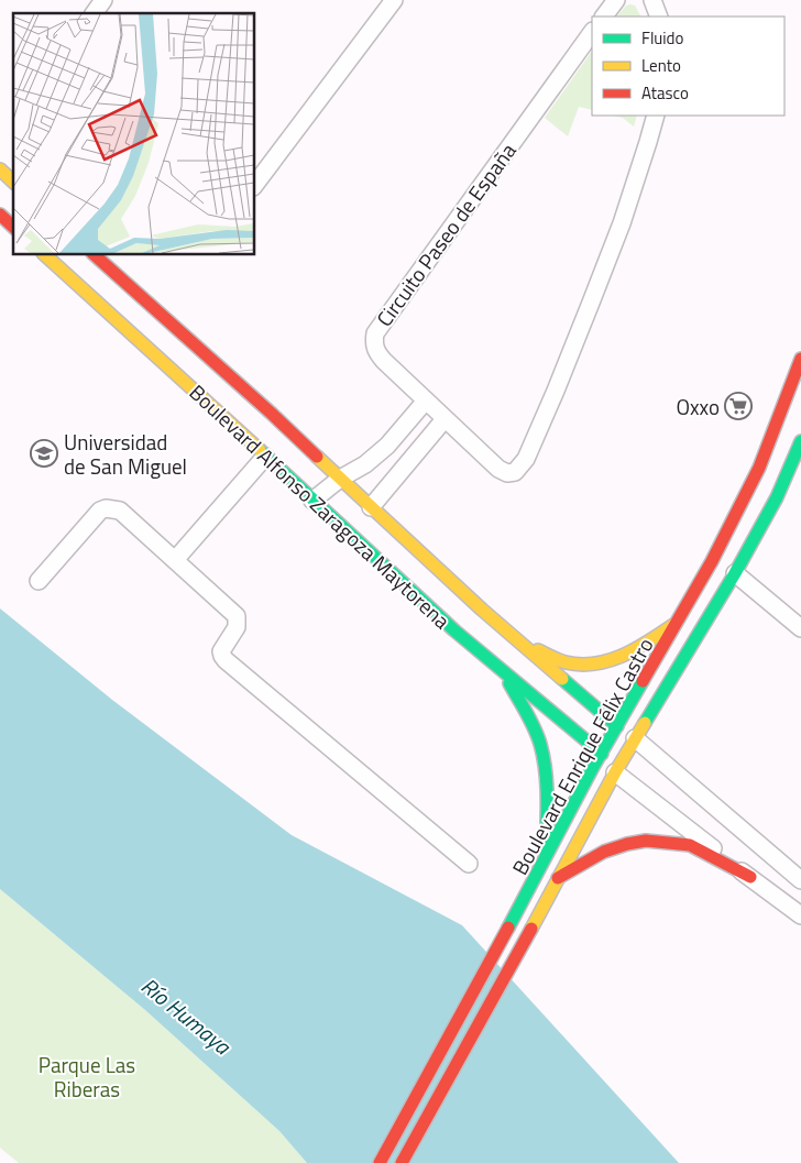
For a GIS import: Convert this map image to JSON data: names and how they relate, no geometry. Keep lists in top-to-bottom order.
{
  "streets": {
    "main road": ["Boulevard Alfonso Zaragoza Maytorena", "Boulevard Enrique Félix Castro"],
    "street": ["Circuito Paseo de España"]
  },
  "crossings": [
    ["Boulevard Alfonso Zaragoza Maytorena", "Boulevard Enrique Félix Castro"]
  ],
  "water": ["Río Humaya"],
  "parks": ["Parque Las Riberas"],
  "places": {
    "supermarket": ["Oxxo"],
    "school or university": ["Universidad de San Miguel"]
  },
  "legend": ["Fluido", "Lento", "Atasco"]
}
